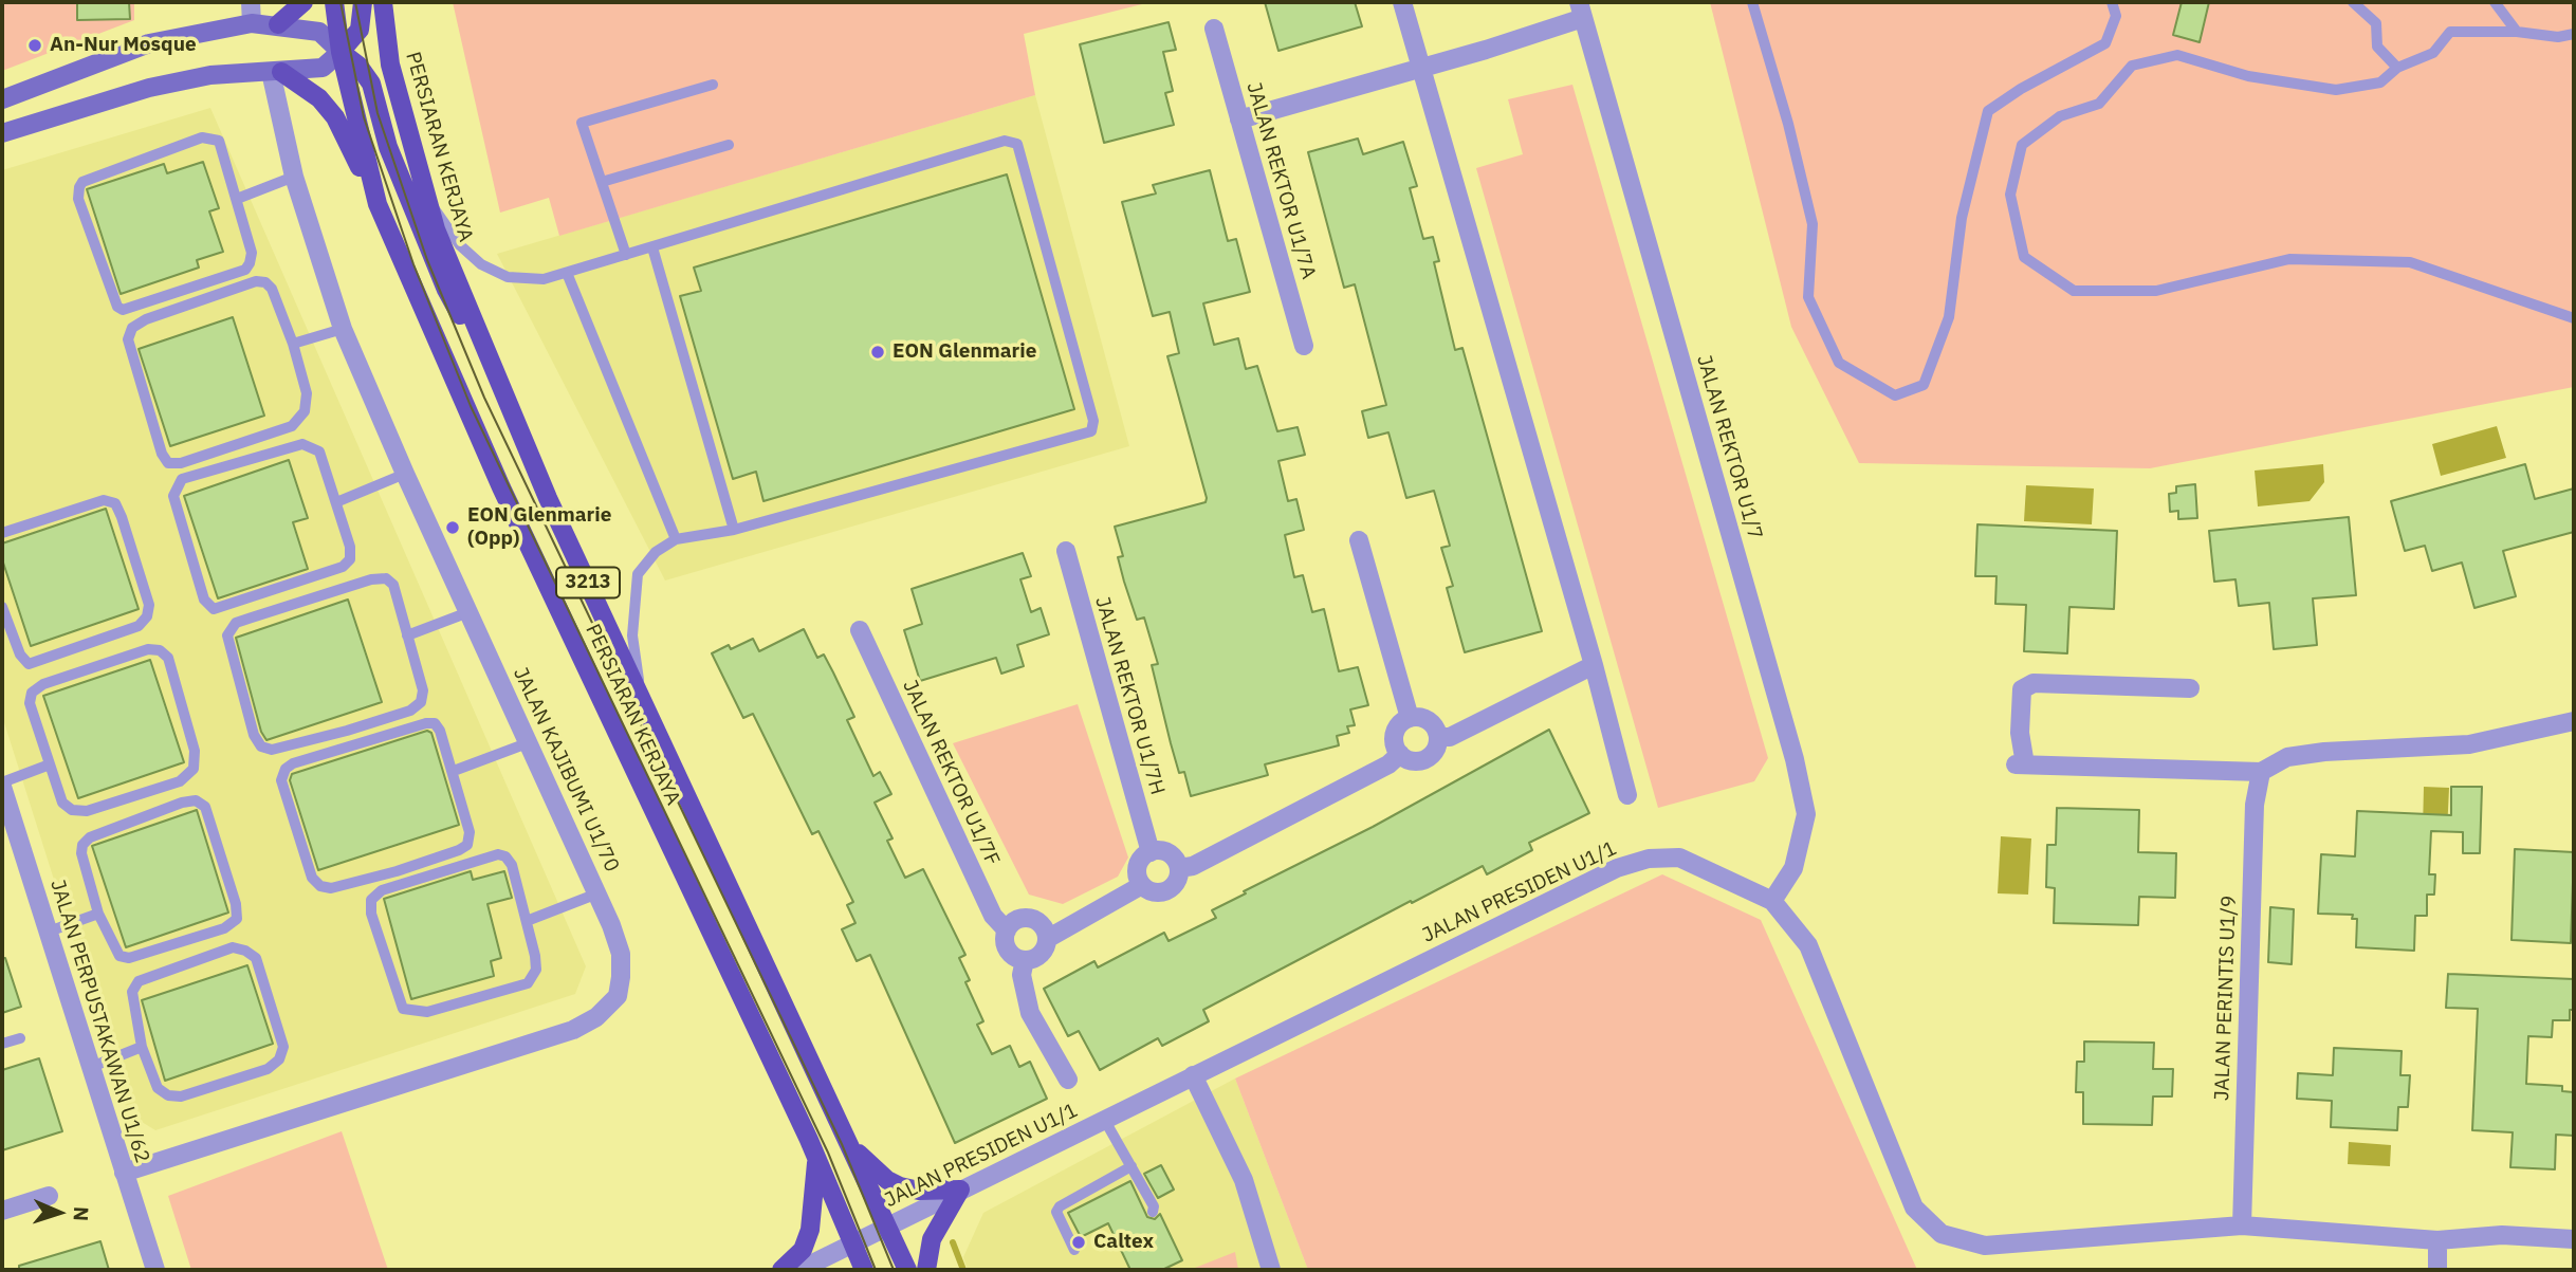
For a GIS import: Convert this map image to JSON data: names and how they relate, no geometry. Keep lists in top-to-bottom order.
{
  "streets": {
    "main road": ["PERSIARAN KERJAYA", "3213"],
    "street": [
      "JALAN REKTOR U1/7A",
      "JALAN REKTOR U1/7",
      "JALAN REKTOR U1/7H",
      "JALAN KAJIBUMI U1/70",
      "JALAN REKTOR U1/7F",
      "JALAN PRESIDEN U1/1",
      "JALAN PERINTIS U1/9",
      "JALAN PERPUSTAKAWAN U1/62"
    ]
  },
  "crossings": [
    ["PERSIARAN KERJAYA", "JALAN PRESIDEN U1/1"],
    ["JALAN REKTOR U1/7", "JALAN PRESIDEN U1/1"],
    ["JALAN KAJIBUMI U1/70", "JALAN PERPUSTAKAWAN U1/62"],
    ["JALAN PRESIDEN U1/1", "JALAN PERINTIS U1/9"]
  ],
  "places": [
    "An-Nur Mosque",
    "EON Glenmarie",
    "EON Glenmarie (Opp)",
    "Caltex"
  ],
  "north": "right"
}
